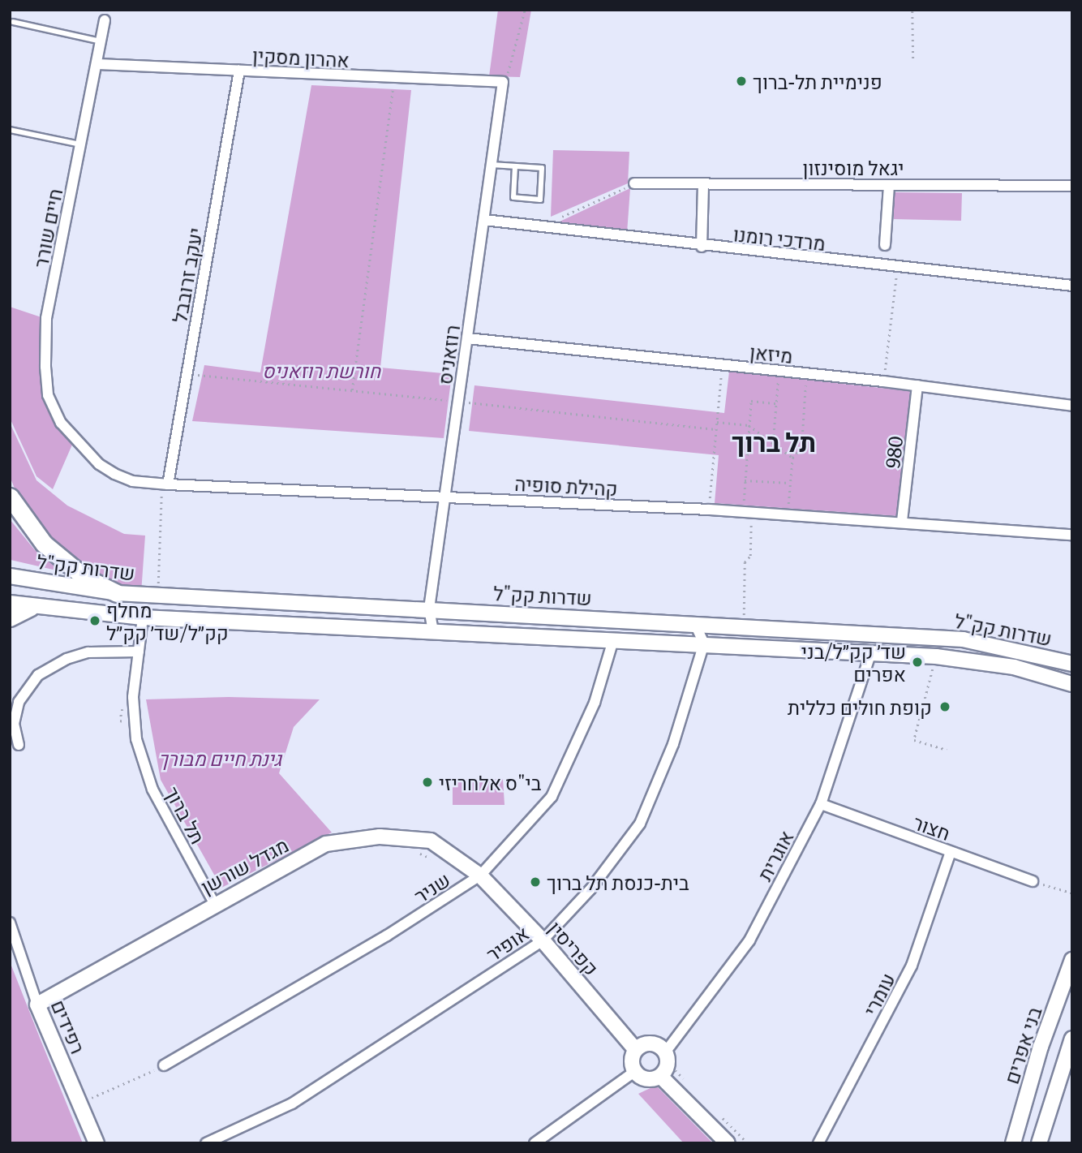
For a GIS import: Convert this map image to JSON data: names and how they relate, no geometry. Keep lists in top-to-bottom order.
{
  "streets": {
    "main road": [
      "שדרות קק\"ל",
      "מגדל שורשן",
      "קפריסין",
      "רפידים",
      "בני אפרים"
    ],
    "street": [
      "אהרון מסקין",
      "יגאל מוסינזון",
      "חיים שורר",
      "מרדכי רומנו",
      "יעקב זרובבל",
      "מיזאן",
      "רוזאניס",
      "980",
      "קהילת סופיה",
      "תל ברוך",
      "חצור",
      "אוגרית",
      "שניר",
      "אופיר",
      "עומרי"
    ]
  },
  "crossings": [
    ["אהרון מסקין", "חיים שורר"],
    ["אהרון מסקין", "יעקב זרובבל"],
    ["אהרון מסקין", "רוזאניס"],
    ["חיים שורר", "קהילת סופיה"],
    ["מרדכי רומנו", "רוזאניס"],
    ["יעקב זרובבל", "קהילת סופיה"],
    ["מיזאן", "רוזאניס"],
    ["מיזאן", "980"],
    ["רוזאניס", "קהילת סופיה"],
    ["רוזאניס", "שדרות קק\"ל"],
    ["980", "קהילת סופיה"],
    ["שדרות קק\"ל", "תל ברוך"],
    ["שדרות קק\"ל", "אוגרית"],
    ["שדרות קק\"ל", "שניר"],
    ["שדרות קק\"ל", "אופיר"],
    ["תל ברוך", "מגדל שורשן"],
    ["חצור", "אוגרית"],
    ["חצור", "עומרי"],
    ["אוגרית", "קפריסין"],
    ["מגדל שורשן", "שניר"],
    ["מגדל שורשן", "קפריסין"],
    ["מגדל שורשן", "רפידים"],
    ["שניר", "קפריסין"],
    ["אופיר", "קפריסין"]
  ],
  "districts": ["תל ברוך"],
  "parks": ["חורשת רוזאניס", "גינת חיים מבורך"],
  "places": [
    "פנימיית תל-ברוך",
    "מחלף קק״ל/שד׳ קק״ל",
    "שד׳ קק״ל/בני אפרים",
    "קופת חולים כללית",
    "בי\"ס אלחריזי",
    "בית-כנסת תל ברוך"
  ]
}
